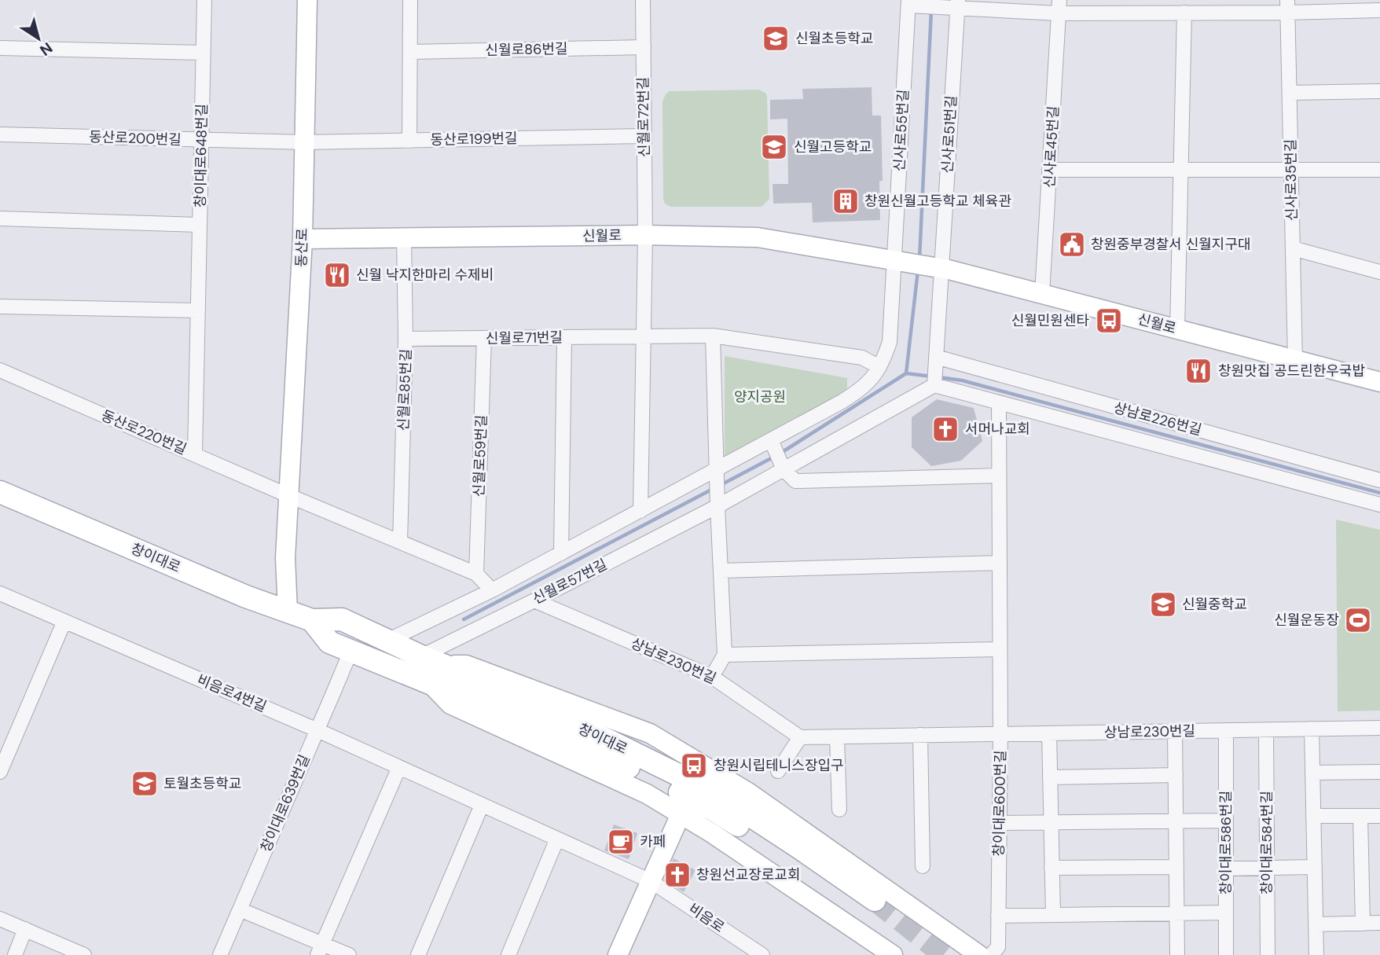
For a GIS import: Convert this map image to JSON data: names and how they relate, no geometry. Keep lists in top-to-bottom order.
{
  "streets": {
    "main road": ["창이대로"],
    "street": [
      "신월로86번길",
      "신월로72번길",
      "신사로55번길",
      "신사로51번길",
      "동산로200번길",
      "동산로199번길",
      "신사로45번길",
      "창이대로648번길",
      "신사로35번길",
      "신월로",
      "동산로",
      "신월로71번길",
      "신월로85번길",
      "상남로226번길",
      "동산로220번길",
      "신월로59번길",
      "신월로57번길",
      "상남로230번길",
      "비음로4번길",
      "창이대로639번길",
      "창이대로600번길",
      "창이대로586번길",
      "창이대로584번길",
      "비음로"
    ]
  },
  "crossings": [
    ["신월로86번길", "신월로72번길"],
    ["신월로72번길", "동산로199번길"],
    ["신월로72번길", "신월로"],
    ["신사로55번길", "신월로"],
    ["신사로51번길", "신월로"],
    ["동산로200번길", "동산로199번길"],
    ["동산로200번길", "창이대로648번길"],
    ["동산로200번길", "동산로"],
    ["동산로199번길", "동산로"],
    ["신사로45번길", "신월로"],
    ["창이대로648번길", "동산로220번길"],
    ["신사로35번길", "신월로"],
    ["신월로", "동산로"],
    ["신월로", "신월로85번길"],
    ["동산로", "동산로220번길"],
    ["동산로", "창이대로"],
    ["신월로71번길", "신월로85번길"],
    ["신월로71번길", "신월로59번길"],
    ["창이대로", "신월로57번길"],
    ["창이대로", "창이대로639번길"],
    ["신월로57번길", "상남로230번길"],
    ["상남로230번길", "창이대로600번길"],
    ["상남로230번길", "창이대로586번길"],
    ["상남로230번길", "창이대로584번길"],
    ["비음로4번길", "창이대로639번길"],
    ["비음로4번길", "비음로"]
  ],
  "parks": ["양지공원"],
  "places": {
    "school or university": [
      "신월초등학교",
      "신월고등학교",
      "신월중학교",
      "토월초등학교"
    ],
    "building": ["창원신월고등학교 체육관"],
    "public building": ["창원중부경찰서 신월지구대"],
    "restaurant": ["신월 낙지한마리 수제비", "창원맛집 공드린한우국밥"],
    "bus stop": ["신월민원센타", "창원시립테니스장입구"],
    "church": ["서머나교회", "창원선교장로교회"],
    "sports": ["신월운동장"],
    "cafe": ["카페"]
  },
  "north": "bottom right"
}
